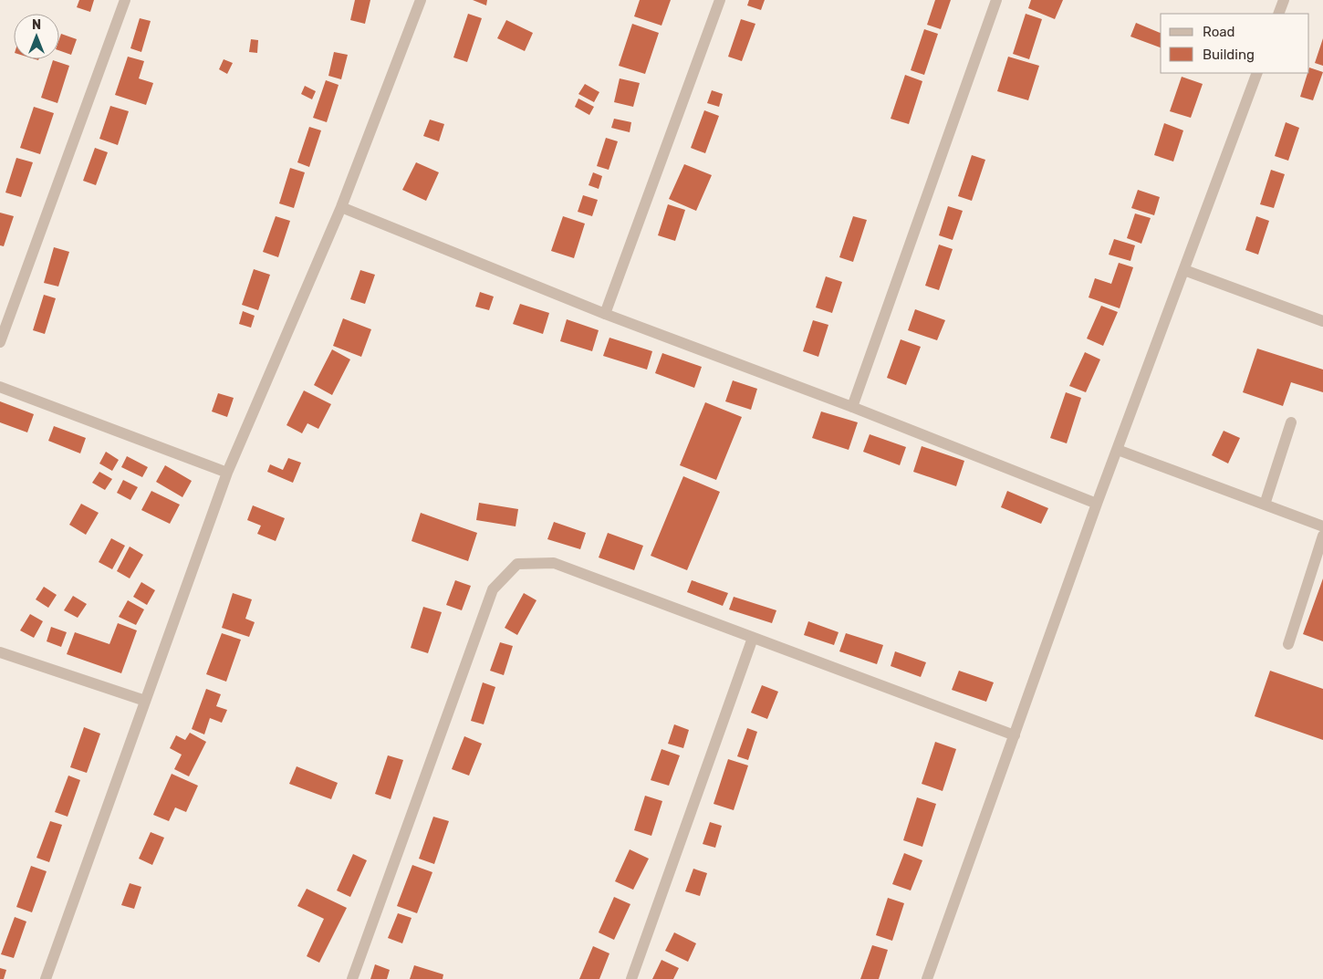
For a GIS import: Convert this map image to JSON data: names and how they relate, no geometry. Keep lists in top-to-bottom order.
{
  "legend": ["Road", "Building"],
  "north": "top"
}
